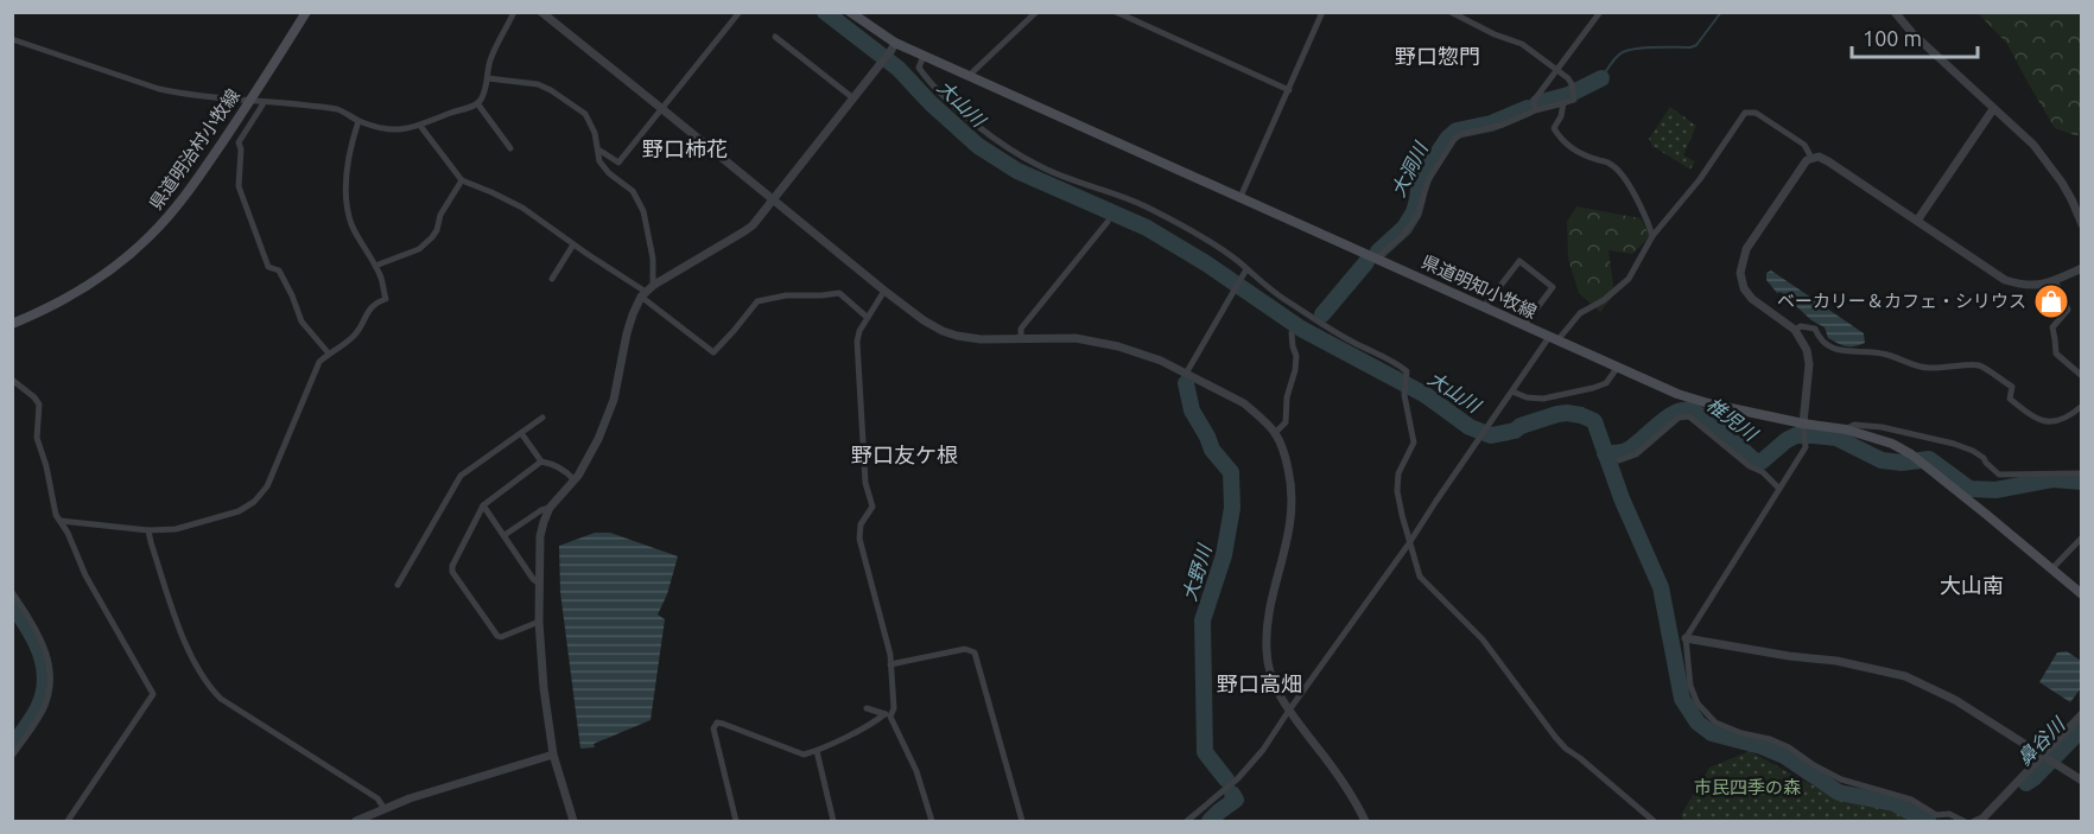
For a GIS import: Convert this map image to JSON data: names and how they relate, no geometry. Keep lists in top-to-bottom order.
{
  "streets": {
    "main road": ["県道明治村小牧線", "県道明知小牧線"]
  },
  "districts": [
    "野口惣門",
    "野口柿花",
    "野口友ケ根",
    "大山南",
    "野口高畑"
  ],
  "water": [
    "大山川",
    "大洞川",
    "椎児川",
    "大野川",
    "鼻谷川"
  ],
  "parks": ["市民四季の森"],
  "places": {
    "shop": ["ベーカリー＆カフェ・シリウス"]
  },
  "scale_bar": "100 m"
}
